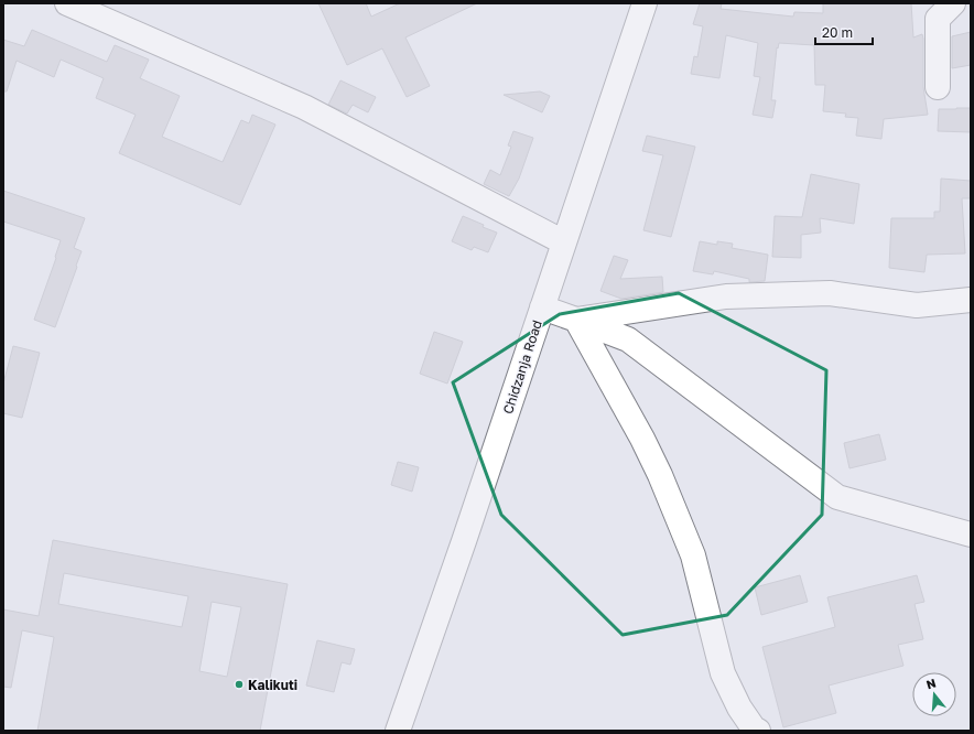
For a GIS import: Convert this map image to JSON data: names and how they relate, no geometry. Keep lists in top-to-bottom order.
{
  "streets": {
    "street": ["Chidzanja Road"]
  },
  "places": ["Kalikuti"],
  "scale_bar": "20 m",
  "north": "top"
}
